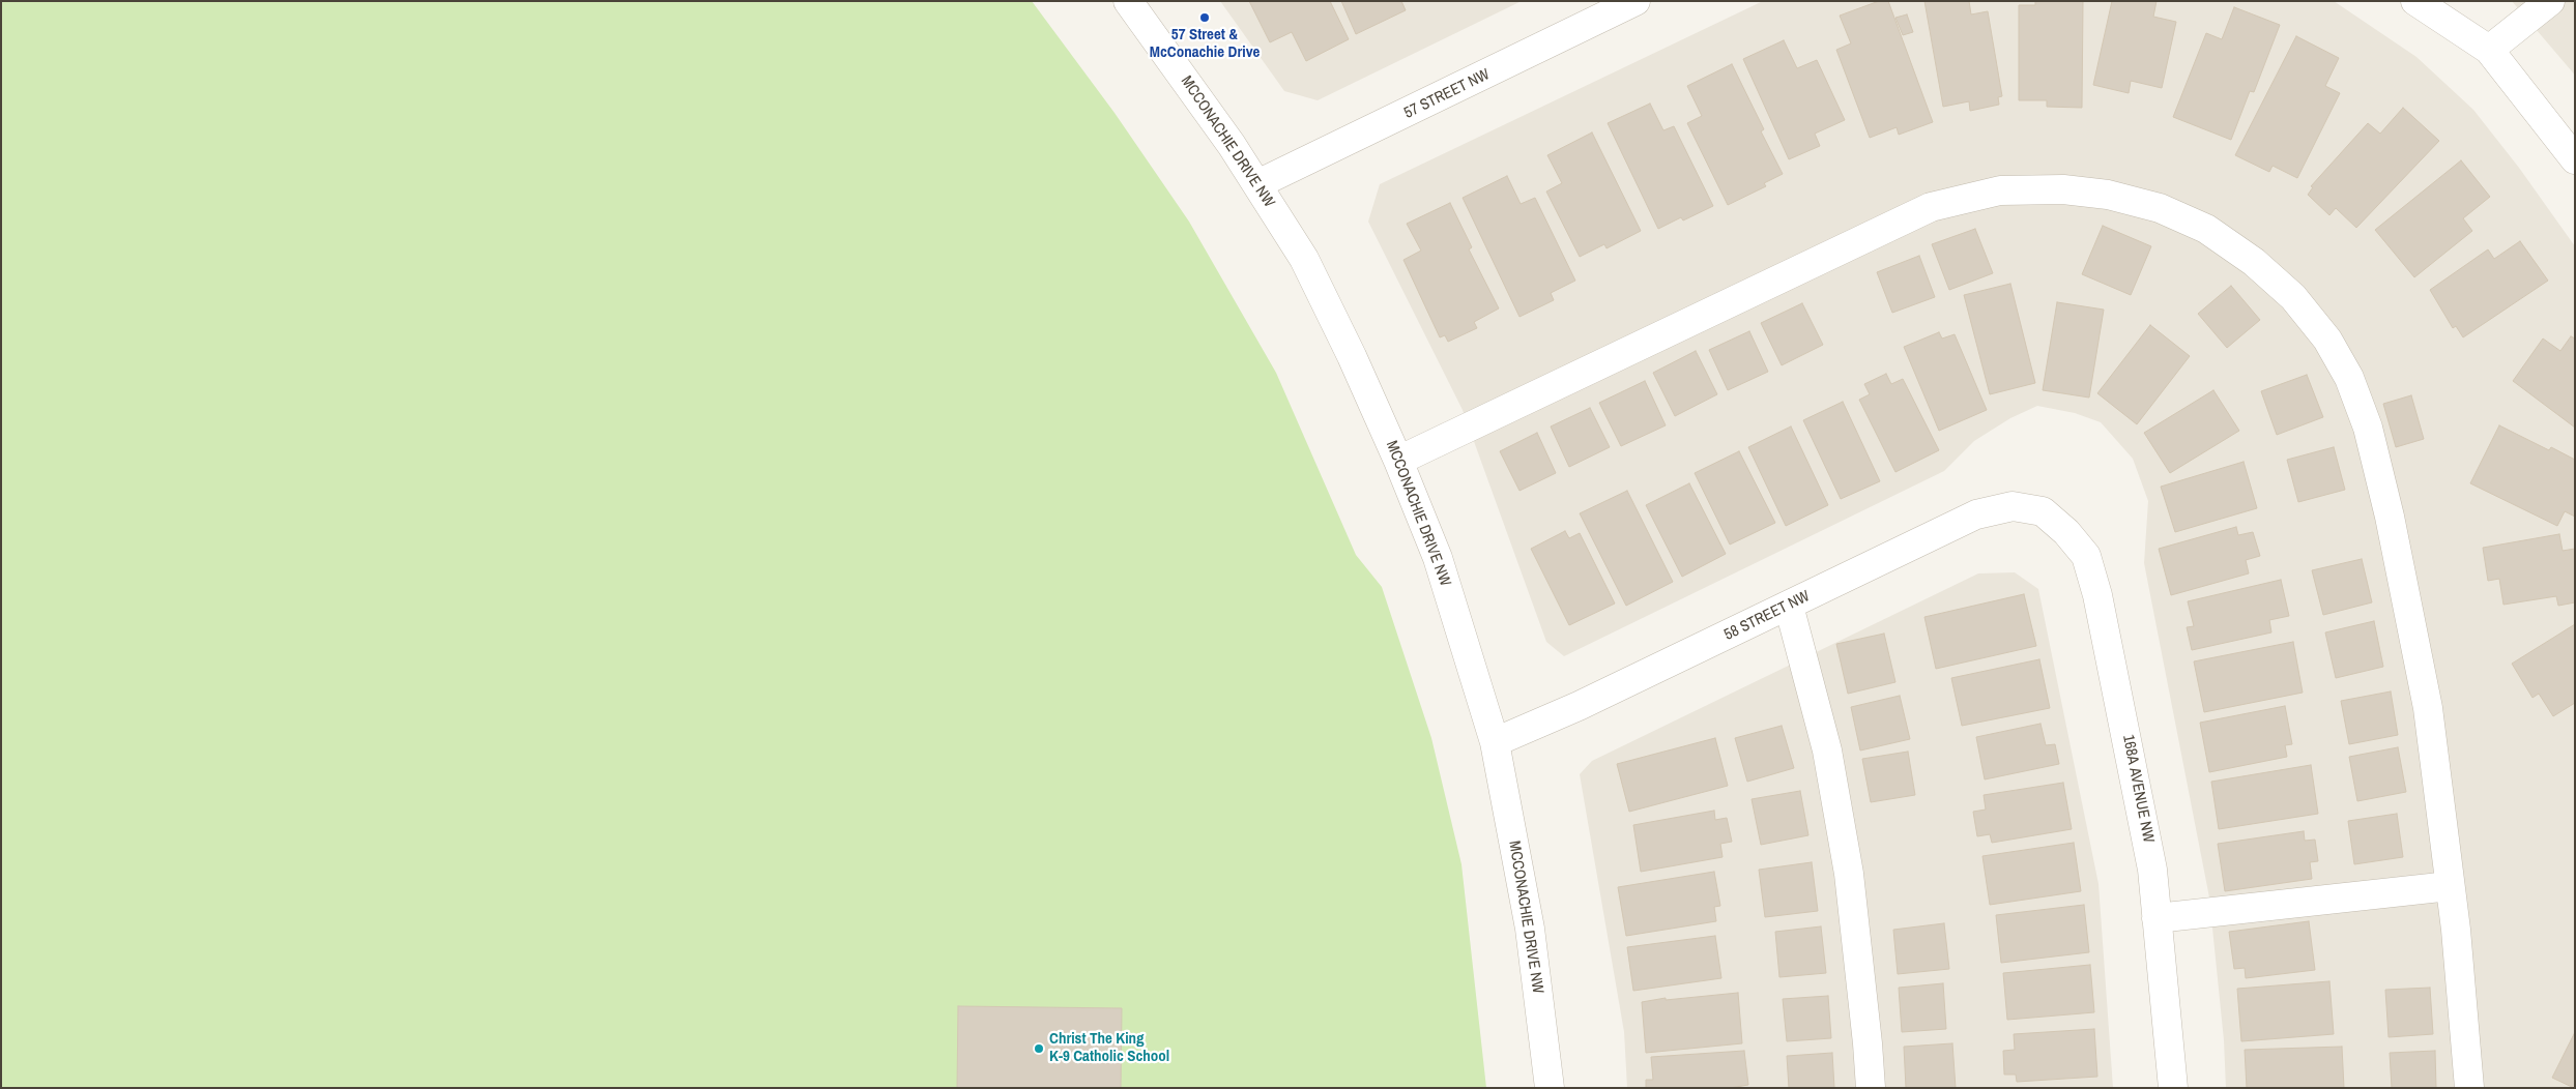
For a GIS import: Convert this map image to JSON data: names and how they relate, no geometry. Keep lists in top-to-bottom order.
{
  "streets": {
    "street": [
      "57 STREET NW",
      "MCCONACHIE DRIVE NW",
      "58 STREET NW",
      "168A AVENUE NW"
    ]
  },
  "crossings": [
    ["57 STREET NW", "MCCONACHIE DRIVE NW"],
    ["MCCONACHIE DRIVE NW", "58 STREET NW"],
    ["58 STREET NW", "168A AVENUE NW"]
  ],
  "places": ["57 Street & McConachie Drive", "Christ The King K-9 Catholic School"]
}
